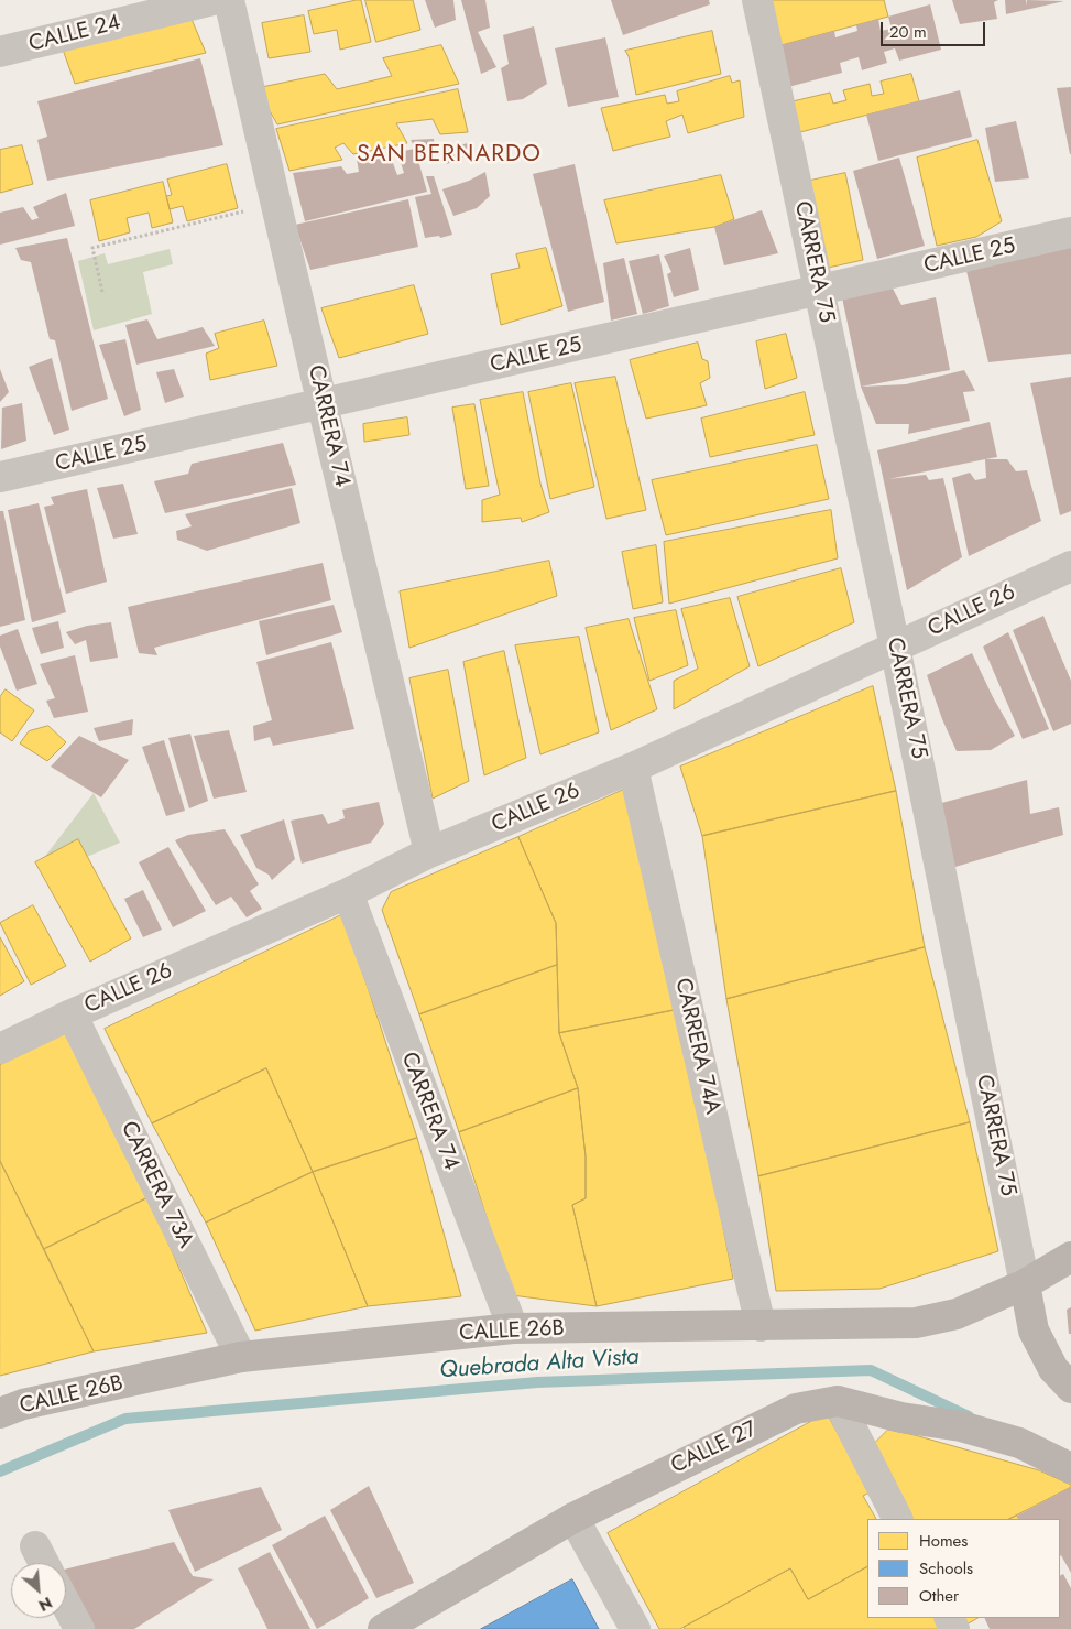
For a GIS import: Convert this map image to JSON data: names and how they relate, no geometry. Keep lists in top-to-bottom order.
{
  "streets": {
    "street": [
      "CALLE 24",
      "CALLE 25",
      "CARRERA 75",
      "CARRERA 74",
      "CALLE 26",
      "CARRERA 74A",
      "CARRERA 73A",
      "CALLE 26B",
      "CALLE 27"
    ]
  },
  "crossings": [
    ["CALLE 25", "CARRERA 75"],
    ["CALLE 25", "CARRERA 74"],
    ["CARRERA 75", "CALLE 26"],
    ["CARRERA 75", "CALLE 26B"],
    ["CARRERA 74", "CALLE 26"],
    ["CARRERA 74", "CALLE 26B"],
    ["CALLE 26", "CARRERA 74A"],
    ["CALLE 26", "CARRERA 73A"],
    ["CARRERA 74A", "CALLE 26B"],
    ["CARRERA 73A", "CALLE 26B"]
  ],
  "districts": ["SAN BERNARDO"],
  "water": ["Quebrada Alta Vista"],
  "legend": ["Homes", "Schools", "Other"],
  "scale_bar": "20 m",
  "north": "bottom right"
}
